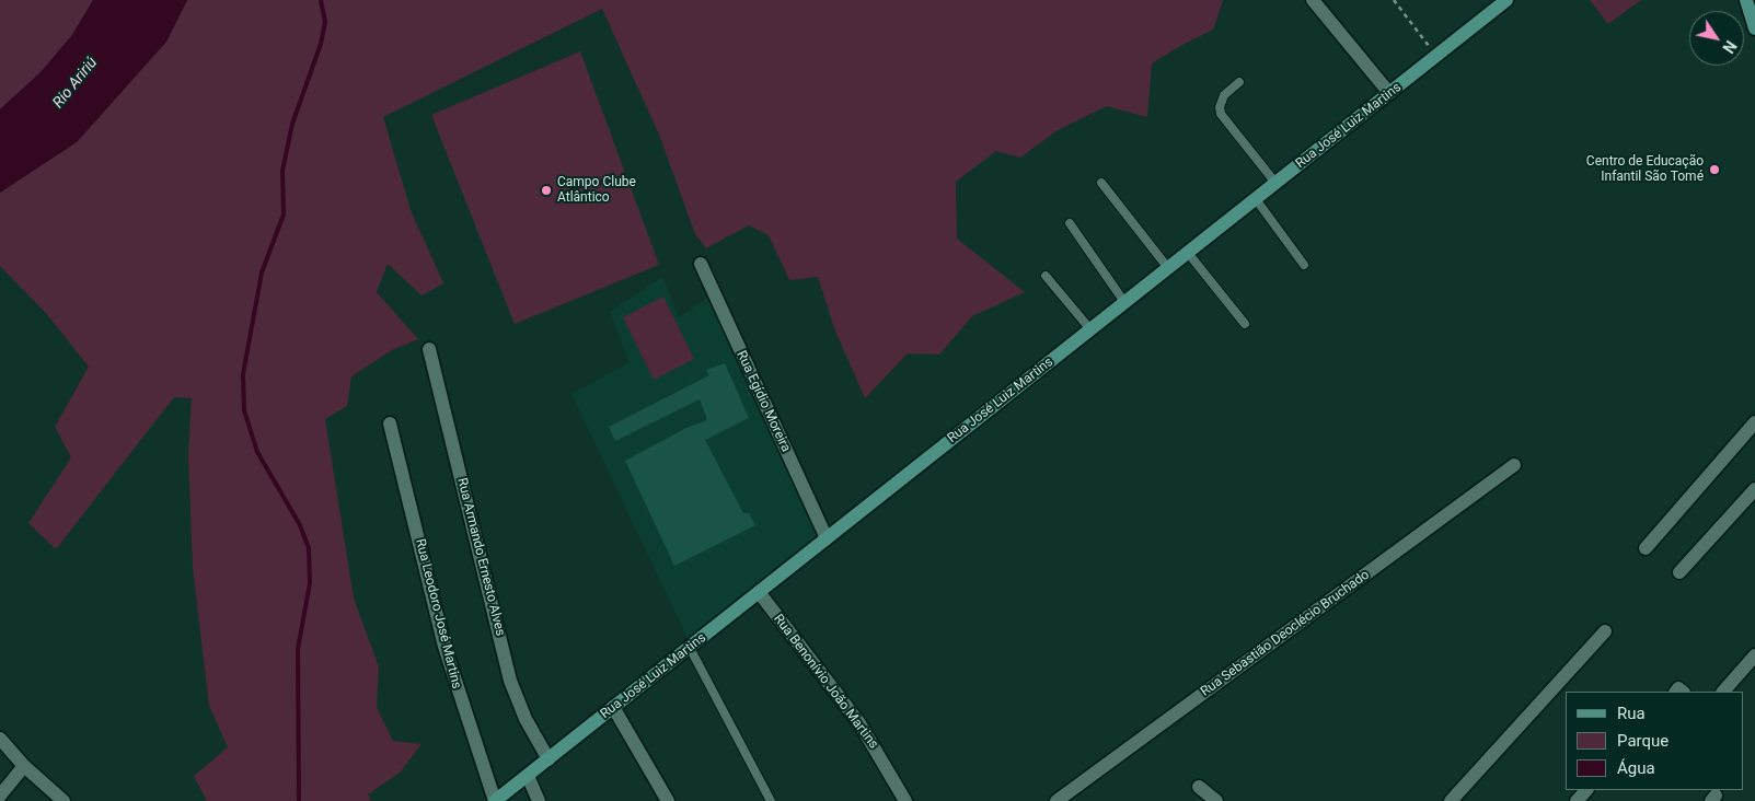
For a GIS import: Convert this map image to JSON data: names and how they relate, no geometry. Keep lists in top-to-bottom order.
{
  "streets": {
    "main road": ["Rua José Luiz Martins"],
    "street": [
      "Rua Egídio Moreira",
      "Rua Armando Ernesto Alves",
      "Rua Leodoro José Martins",
      "Rua Sebastião Deoclécio Bruchado",
      "Rua Benonívio João Martins"
    ]
  },
  "crossings": [
    ["Rua José Luiz Martins", "Rua Egídio Moreira"],
    ["Rua José Luiz Martins", "Rua Armando Ernesto Alves"],
    ["Rua José Luiz Martins", "Rua Leodoro José Martins"],
    ["Rua José Luiz Martins", "Rua Benonívio João Martins"]
  ],
  "water": ["Rio Aririú"],
  "places": ["Centro de Educação Infantil São Tomé", "Campo Clube Atlântico"],
  "legend": ["Rua", "Parque", "Água"],
  "north": "bottom right"
}
